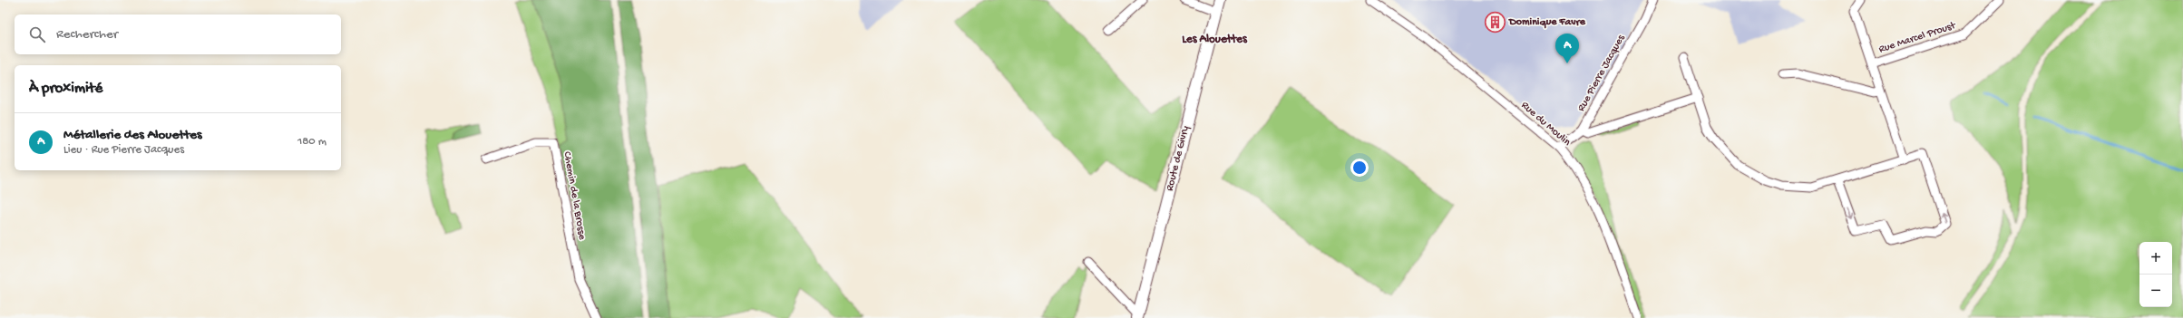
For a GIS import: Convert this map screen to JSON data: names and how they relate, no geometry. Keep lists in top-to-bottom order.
{
  "streets": {
    "main road": ["Route de Givry"],
    "street": [
      "Rue Marcel Proust",
      "Rue Pierre Jacques",
      "Rue du Moulin",
      "Chemin de la Brosse"
    ]
  },
  "crossings": [
    ["Rue Pierre Jacques", "Rue du Moulin"]
  ],
  "districts": ["Les Alouettes"],
  "places": {
    "building": ["Dominique Favre"]
  },
  "page": {
    "search": "Rechercher",
    "pins": "A",
    "heading": "À proximité",
    "list": [
      {
        "mark": "A",
        "name": "Métallerie des Alouettes",
        "note": "Lieu · Rue Pierre Jacques",
        "value": "180 m"
      }
    ],
    "map_buttons": ["+", "−"]
  }
}
